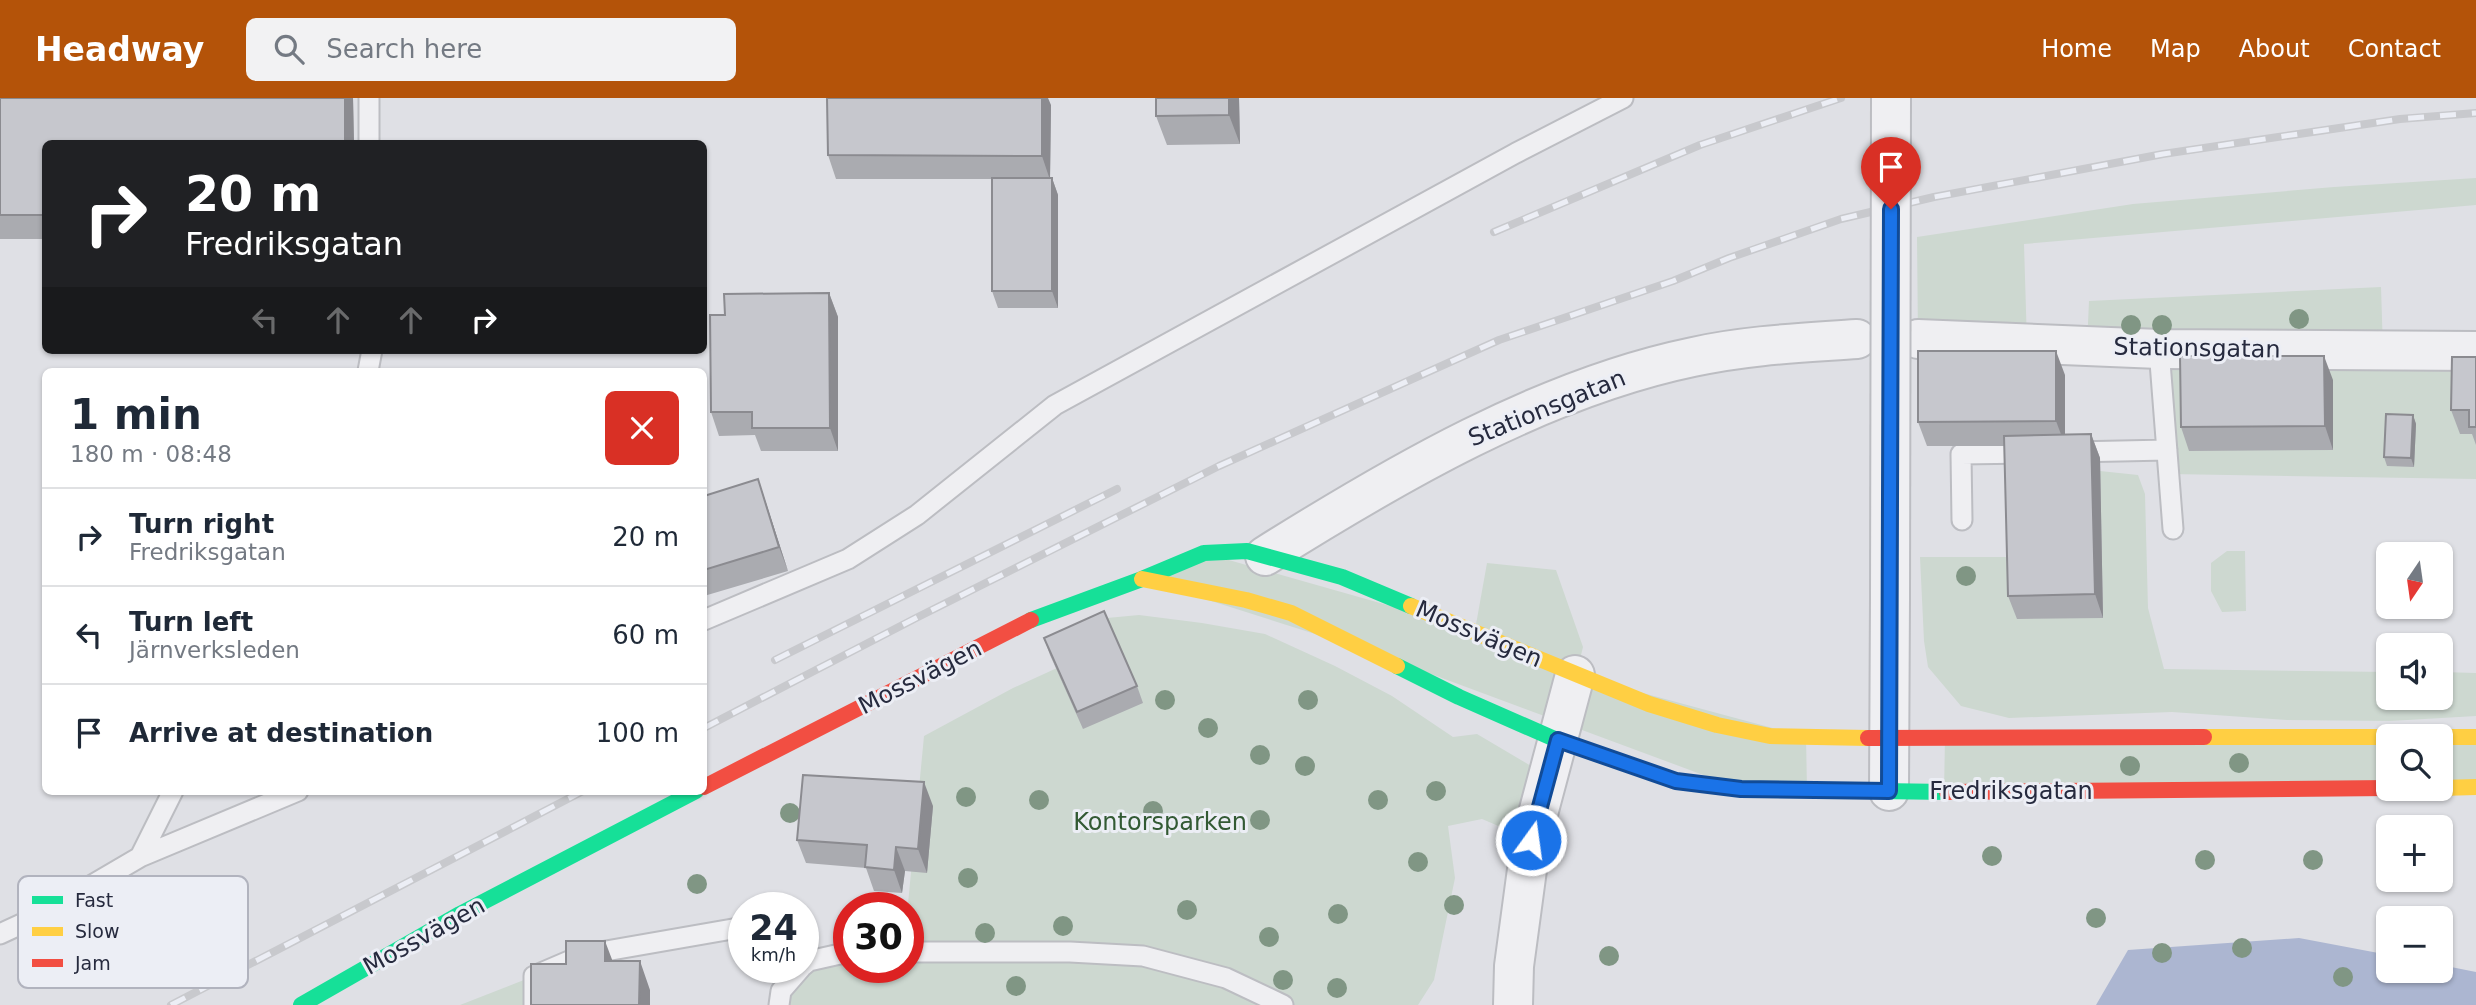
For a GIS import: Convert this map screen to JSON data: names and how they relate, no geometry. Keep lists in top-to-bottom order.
{
  "streets": {
    "street": ["Stationsgatan", "Mossvägen", "Fredriksgatan"]
  },
  "crossings": [
    ["Stationsgatan", "Mossvägen"]
  ],
  "parks": ["Kontorsparken"],
  "legend": ["Fast", "Slow", "Jam"],
  "north": "bottom",
  "page": {
    "header": "Headway",
    "search": "Search here",
    "nav": [
      "Home",
      "Map",
      "About",
      "Contact"
    ],
    "turn": ["20 m", "Fredriksgatan"],
    "heading": ["1 min", "180 m · 08:48"],
    "list": [
      {
        "name": "Turn right",
        "note": "Fredriksgatan",
        "value": "20 m"
      },
      {
        "name": "Turn left",
        "note": "Järnverksleden",
        "value": "60 m"
      },
      {
        "name": "Arrive at destination",
        "value": "100 m"
      }
    ],
    "map_buttons": ["+", "−"],
    "speed": "24 km/h",
    "limit": "30"
  }
}
